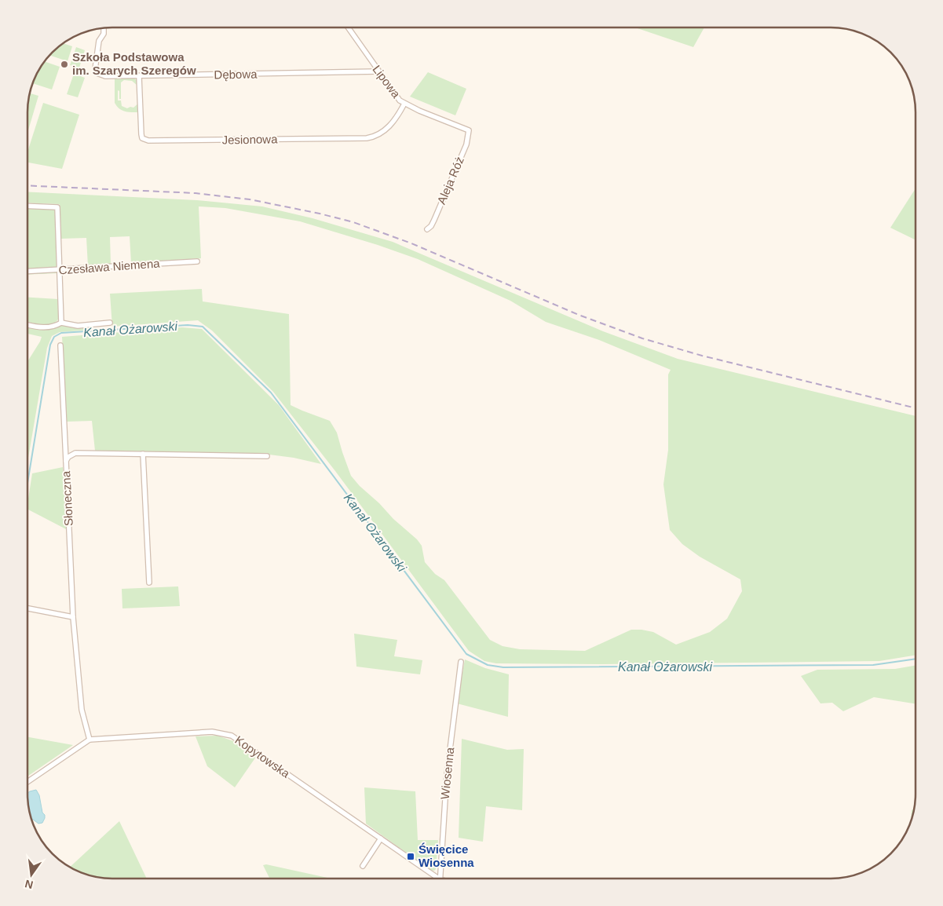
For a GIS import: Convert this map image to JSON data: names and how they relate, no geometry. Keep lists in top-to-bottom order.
{
  "streets": {
    "street": [
      "Dębowa",
      "Lipowa",
      "Jesionowa",
      "Aleja Róż",
      "Czesława Niemena",
      "Słoneczna",
      "Kopytowska",
      "Wiosenna"
    ]
  },
  "crossings": [
    ["Dębowa", "Lipowa"],
    ["Dębowa", "Jesionowa"],
    ["Lipowa", "Jesionowa"],
    ["Lipowa", "Aleja Róż"],
    ["Słoneczna", "Kopytowska"]
  ],
  "water": ["Kanał Ożarowski"],
  "places": {
    "other": ["Szkoła Podstawowa im. Szarych Szeregów"],
    "transit": ["Święcice Wiosenna"]
  },
  "north": "bottom"
}
